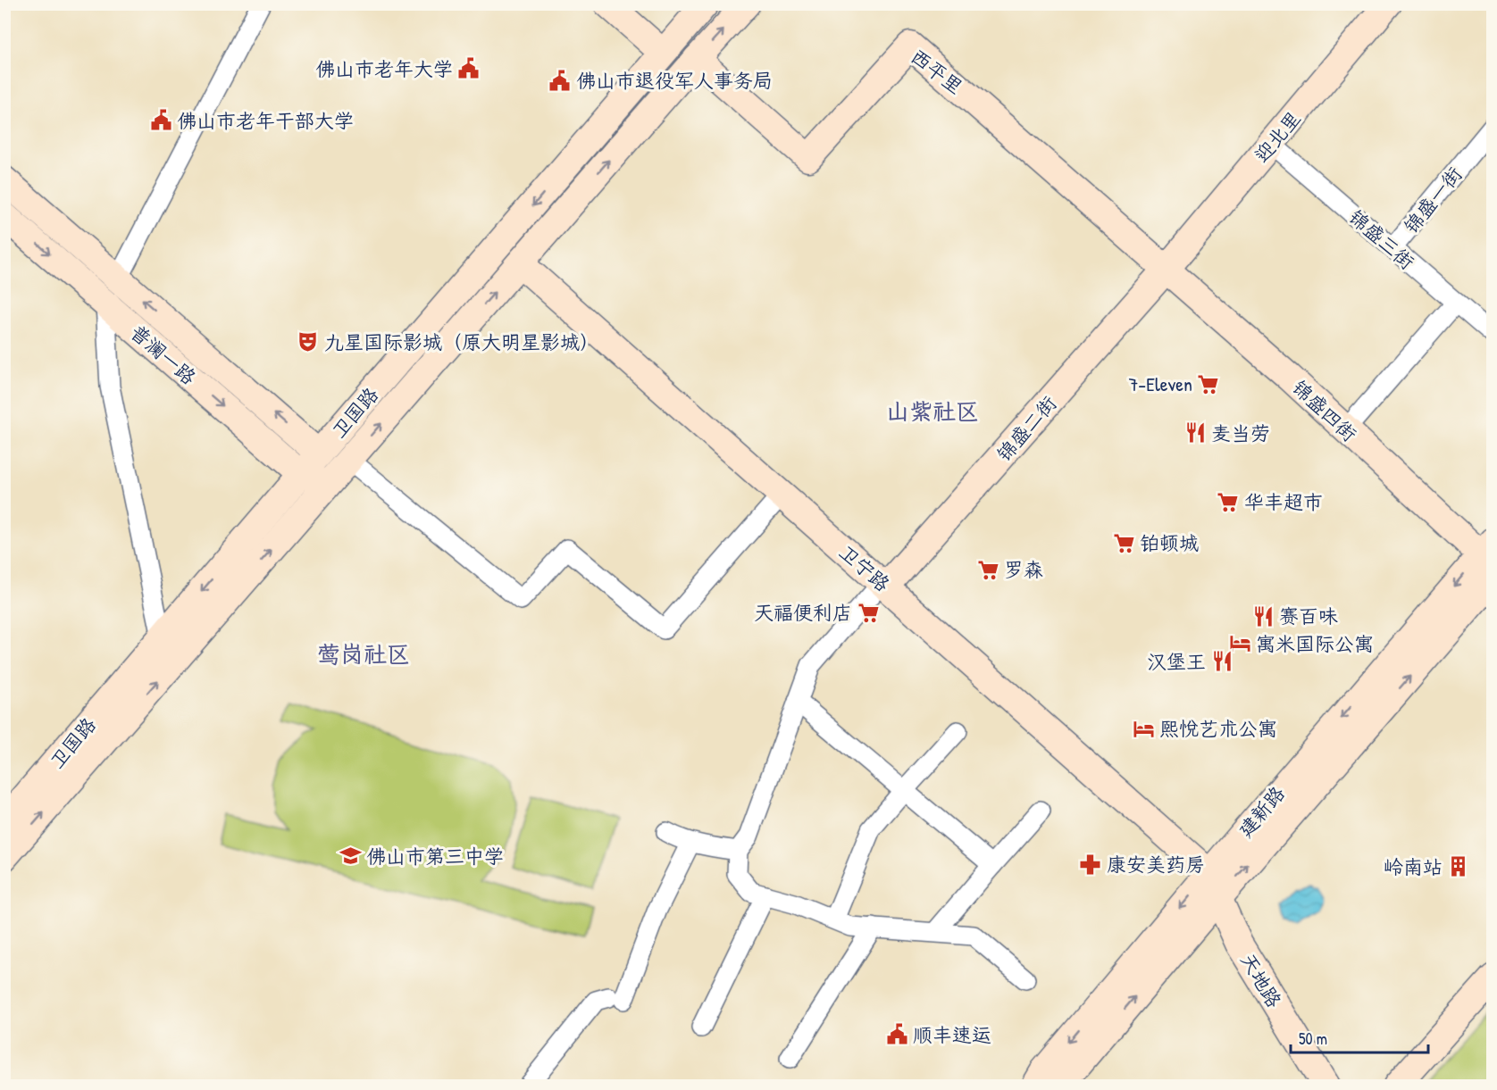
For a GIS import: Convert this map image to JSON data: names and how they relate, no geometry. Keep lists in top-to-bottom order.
{
  "streets": {
    "main road": [
      "西平里",
      "迎北里",
      "普澜一路",
      "锦盛四街",
      "卫国路",
      "锦盛二街",
      "卫宁路",
      "建新路",
      "天地路"
    ],
    "street": ["锦盛一街", "锦盛三街"]
  },
  "crossings": [
    ["西平里", "迎北里"],
    ["西平里", "锦盛四街"],
    ["西平里", "卫国路"],
    ["西平里", "锦盛二街"],
    ["迎北里", "锦盛三街"],
    ["迎北里", "锦盛四街"],
    ["迎北里", "锦盛二街"],
    ["锦盛一街", "锦盛三街"],
    ["普澜一路", "卫国路"],
    ["锦盛四街", "锦盛二街"],
    ["锦盛四街", "建新路"],
    ["卫国路", "卫宁路"],
    ["锦盛二街", "卫宁路"],
    ["卫宁路", "建新路"],
    ["建新路", "天地路"]
  ],
  "districts": ["山紫社区", "莺岗社区"],
  "places": {
    "public building": [
      "佛山市老年大学",
      "佛山市退役军人事务局",
      "佛山市老年干部大学",
      "顺丰速运"
    ],
    "theatre": ["九星国际影城（原大明星影城）"],
    "supermarket": [
      "7-Eleven",
      "华丰超市",
      "铂顿城",
      "罗森",
      "天福便利店"
    ],
    "restaurant": ["麦当劳", "赛百味", "汉堡王"],
    "hotel": ["寓米国际公寓", "熙悦艺术公寓"],
    "school or university": ["佛山市第三中学"],
    "pharmacy": ["康安美药房"],
    "building": ["岭南站"]
  },
  "scale_bar": "50 m"
}
